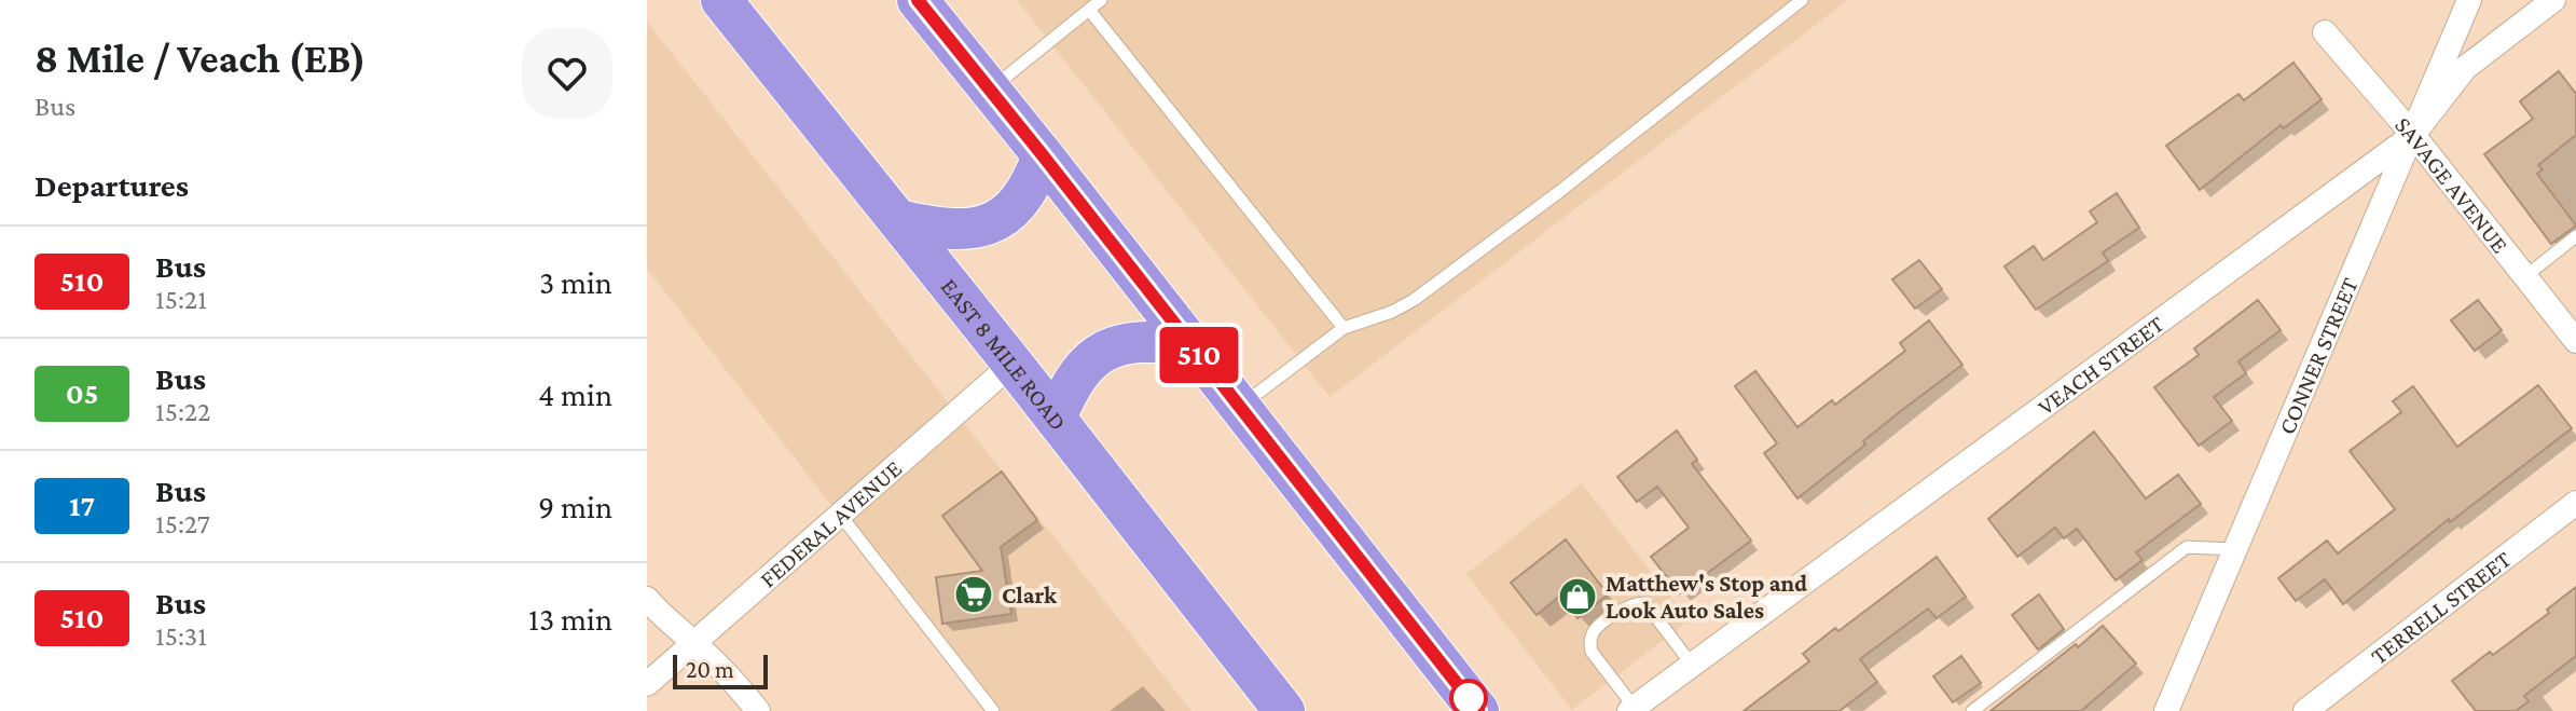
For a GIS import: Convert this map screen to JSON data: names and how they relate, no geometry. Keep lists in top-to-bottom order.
{
  "streets": {
    "highway": ["EAST 8 MILE ROAD"],
    "street": [
      "SAVAGE AVENUE",
      "CONNER STREET",
      "VEACH STREET",
      "FEDERAL AVENUE",
      "TERRELL STREET"
    ]
  },
  "crossings": [
    ["SAVAGE AVENUE", "CONNER STREET"],
    ["SAVAGE AVENUE", "VEACH STREET"],
    ["EAST 8 MILE ROAD", "FEDERAL AVENUE"],
    ["CONNER STREET", "VEACH STREET"]
  ],
  "places": {
    "supermarket": ["Clark"],
    "shop": ["Matthew's Stop and Look Auto Sales"]
  },
  "lines": ["bus line 510"],
  "scale_bar": "20 m",
  "page": {
    "heading": [
      ["8 Mile / Veach (EB)", "Bus"],
      "Departures"
    ],
    "on_map": "510",
    "list": [
      {
        "mark": "510",
        "name": "Bus",
        "note": "15:21",
        "value": "3 min"
      },
      {
        "mark": "05",
        "name": "Bus",
        "note": "15:22",
        "value": "4 min"
      },
      {
        "mark": "17",
        "name": "Bus",
        "note": "15:27",
        "value": "9 min"
      },
      {
        "mark": "510",
        "name": "Bus",
        "note": "15:31",
        "value": "13 min"
      }
    ],
    "scale": "20 m"
  }
}
